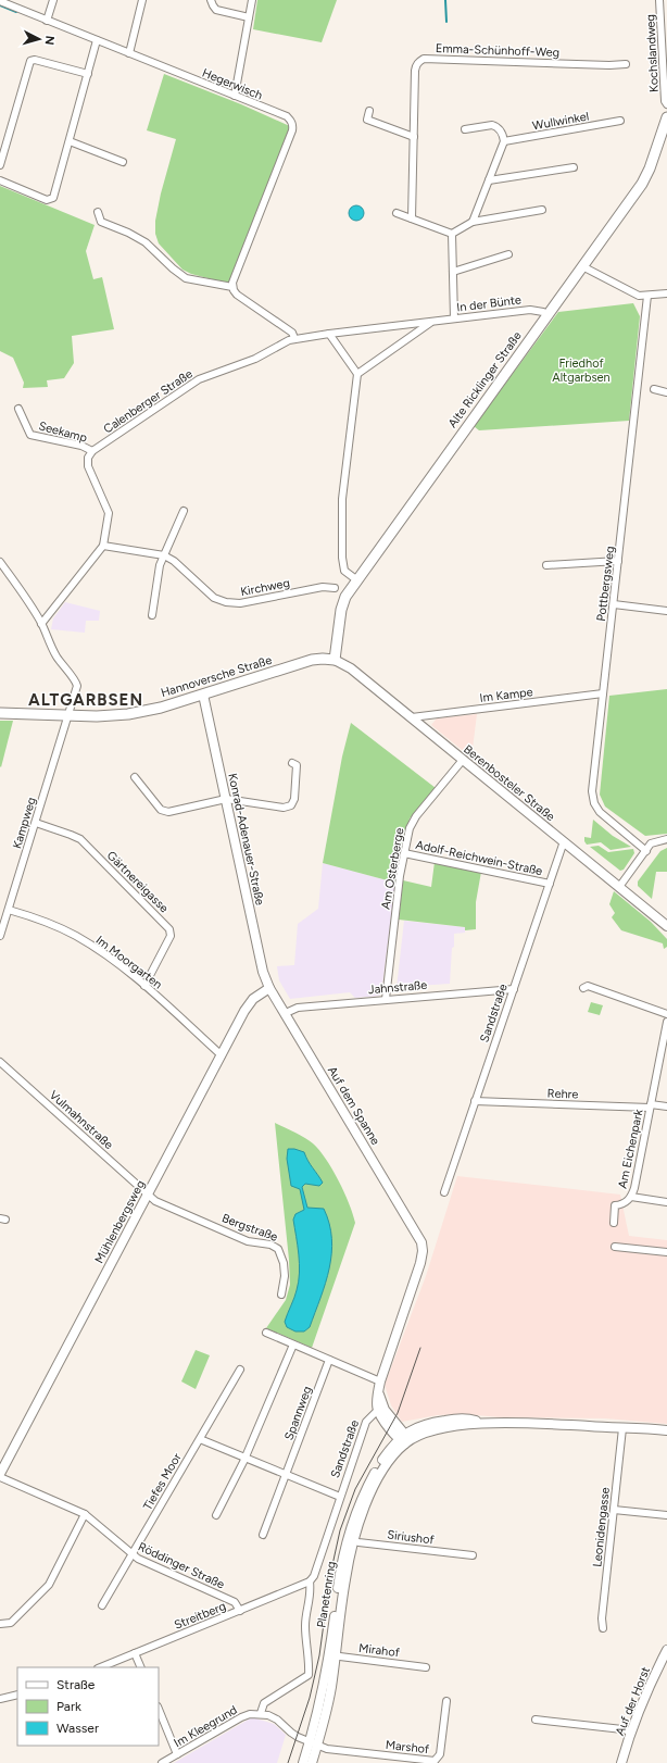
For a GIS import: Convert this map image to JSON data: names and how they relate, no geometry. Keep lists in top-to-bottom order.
{
  "streets": {
    "main road": ["Alte Ricklinger Straße", "Hannoversche Straße"],
    "street": [
      "Emma-Schünhoff-Weg",
      "Kochslandweg",
      "Hegerwisch",
      "Wullwinkel",
      "In der Bünte",
      "Calenberger Straße",
      "Seekamp",
      "Pottbergsweg",
      "Kirchweg",
      "Im Kampe",
      "Berenbosteler Straße",
      "Kampweg",
      "Konrad-Adenauer-Straße",
      "Adolf-Reichwein-Straße",
      "Am Osterberge",
      "Gärtnereigasse",
      "Im Moorgarten",
      "Jahnstraße",
      "Sandstraße",
      "Rehre",
      "Auf dem Spanne",
      "Vulmahnstraße",
      "Am Eichenpark",
      "Mühlenbergsweg",
      "Bergstraße",
      "Spannweg",
      "Tiefes Moor",
      "Leonidengasse",
      "Siriushof",
      "Röddinger Straße",
      "Planetenring",
      "Streitberg",
      "Mirahof",
      "Auf der Horst",
      "Im Kleegrund",
      "Marshof"
    ]
  },
  "crossings": [
    ["In der Bünte", "Alte Ricklinger Straße"],
    ["In der Bünte", "Calenberger Straße"],
    ["Alte Ricklinger Straße", "Hannoversche Straße"],
    ["Alte Ricklinger Straße", "Berenbosteler Straße"],
    ["Calenberger Straße", "Seekamp"],
    ["Pottbergsweg", "Im Kampe"],
    ["Hannoversche Straße", "Berenbosteler Straße"],
    ["Hannoversche Straße", "Kampweg"],
    ["Hannoversche Straße", "Konrad-Adenauer-Straße"],
    ["Im Kampe", "Berenbosteler Straße"],
    ["Berenbosteler Straße", "Am Osterberge"],
    ["Berenbosteler Straße", "Sandstraße"],
    ["Kampweg", "Gärtnereigasse"],
    ["Kampweg", "Im Moorgarten"],
    ["Konrad-Adenauer-Straße", "Auf dem Spanne"],
    ["Konrad-Adenauer-Straße", "Mühlenbergsweg"],
    ["Adolf-Reichwein-Straße", "Am Osterberge"],
    ["Adolf-Reichwein-Straße", "Sandstraße"],
    ["Am Osterberge", "Jahnstraße"],
    ["Gärtnereigasse", "Im Moorgarten"],
    ["Im Moorgarten", "Mühlenbergsweg"],
    ["Jahnstraße", "Sandstraße"],
    ["Jahnstraße", "Auf dem Spanne"],
    ["Sandstraße", "Rehre"],
    ["Sandstraße", "Streitberg"],
    ["Sandstraße", "Im Kleegrund"],
    ["Rehre", "Am Eichenpark"],
    ["Auf dem Spanne", "Mühlenbergsweg"],
    ["Vulmahnstraße", "Mühlenbergsweg"],
    ["Vulmahnstraße", "Bergstraße"],
    ["Mühlenbergsweg", "Bergstraße"],
    ["Mühlenbergsweg", "Röddinger Straße"],
    ["Tiefes Moor", "Röddinger Straße"],
    ["Siriushof", "Planetenring"],
    ["Röddinger Straße", "Streitberg"],
    ["Planetenring", "Mirahof"],
    ["Planetenring", "Marshof"]
  ],
  "districts": ["ALTGARBSEN"],
  "parks": ["Friedhof Altgarbsen"],
  "legend": ["Straße", "Park", "Wasser"],
  "north": "right"
}
